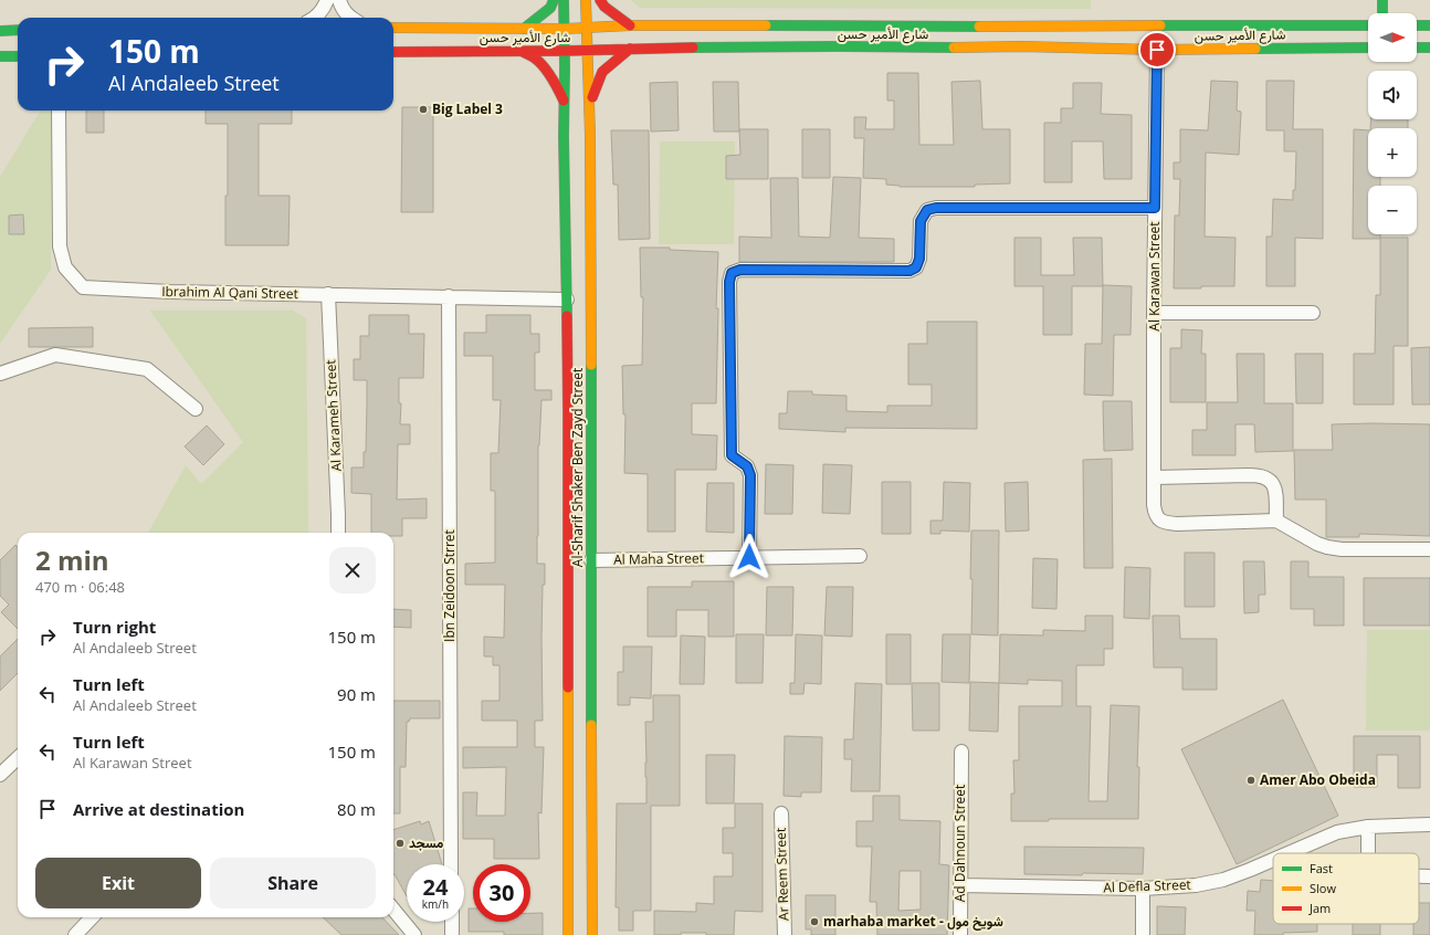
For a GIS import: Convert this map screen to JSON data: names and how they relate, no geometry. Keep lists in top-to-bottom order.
{
  "streets": {
    "main road": ["شارع الأمير حسن", "Al-Sharif Shaker Ben Zayd Street"],
    "street": [
      "Al Karawan Street",
      "Ibrahim Al Qani Street",
      "Al Karameh Street",
      "Al Maha Street",
      "Ibn Zeidoon Strret",
      "Ad Dahnoun Street",
      "Ar Reem Street",
      "Al Defla Street"
    ]
  },
  "crossings": [
    ["شارع الأمير حسن", "Al Karawan Street"],
    ["شارع الأمير حسن", "Al-Sharif Shaker Ben Zayd Street"],
    ["Ibrahim Al Qani Street", "Al Karameh Street"],
    ["Ibrahim Al Qani Street", "Al-Sharif Shaker Ben Zayd Street"],
    ["Ibrahim Al Qani Street", "Ibn Zeidoon Strret"],
    ["Al-Sharif Shaker Ben Zayd Street", "Al Maha Street"],
    ["Ad Dahnoun Street", "Al Defla Street"]
  ],
  "places": [
    "Big Label 3",
    "Amer Abo Obeida",
    "مسجد",
    "marhaba market - شويخ مول"
  ],
  "legend": ["Fast", "Slow", "Jam"],
  "north": "right",
  "page": {
    "map_buttons": ["+", "−"],
    "turn": ["150 m", "Al Andaleeb Street"],
    "heading": ["2 min", "470 m · 06:48"],
    "list": [
      {
        "name": "Turn right",
        "note": "Al Andaleeb Street",
        "value": "150 m"
      },
      {
        "name": "Turn left",
        "note": "Al Andaleeb Street",
        "value": "90 m"
      },
      {
        "name": "Turn left",
        "note": "Al Karawan Street",
        "value": "150 m"
      },
      {
        "name": "Arrive at destination",
        "value": "80 m"
      }
    ],
    "buttons": ["Exit", "Share"],
    "speed": "24 km/h",
    "limit": "30"
  }
}
